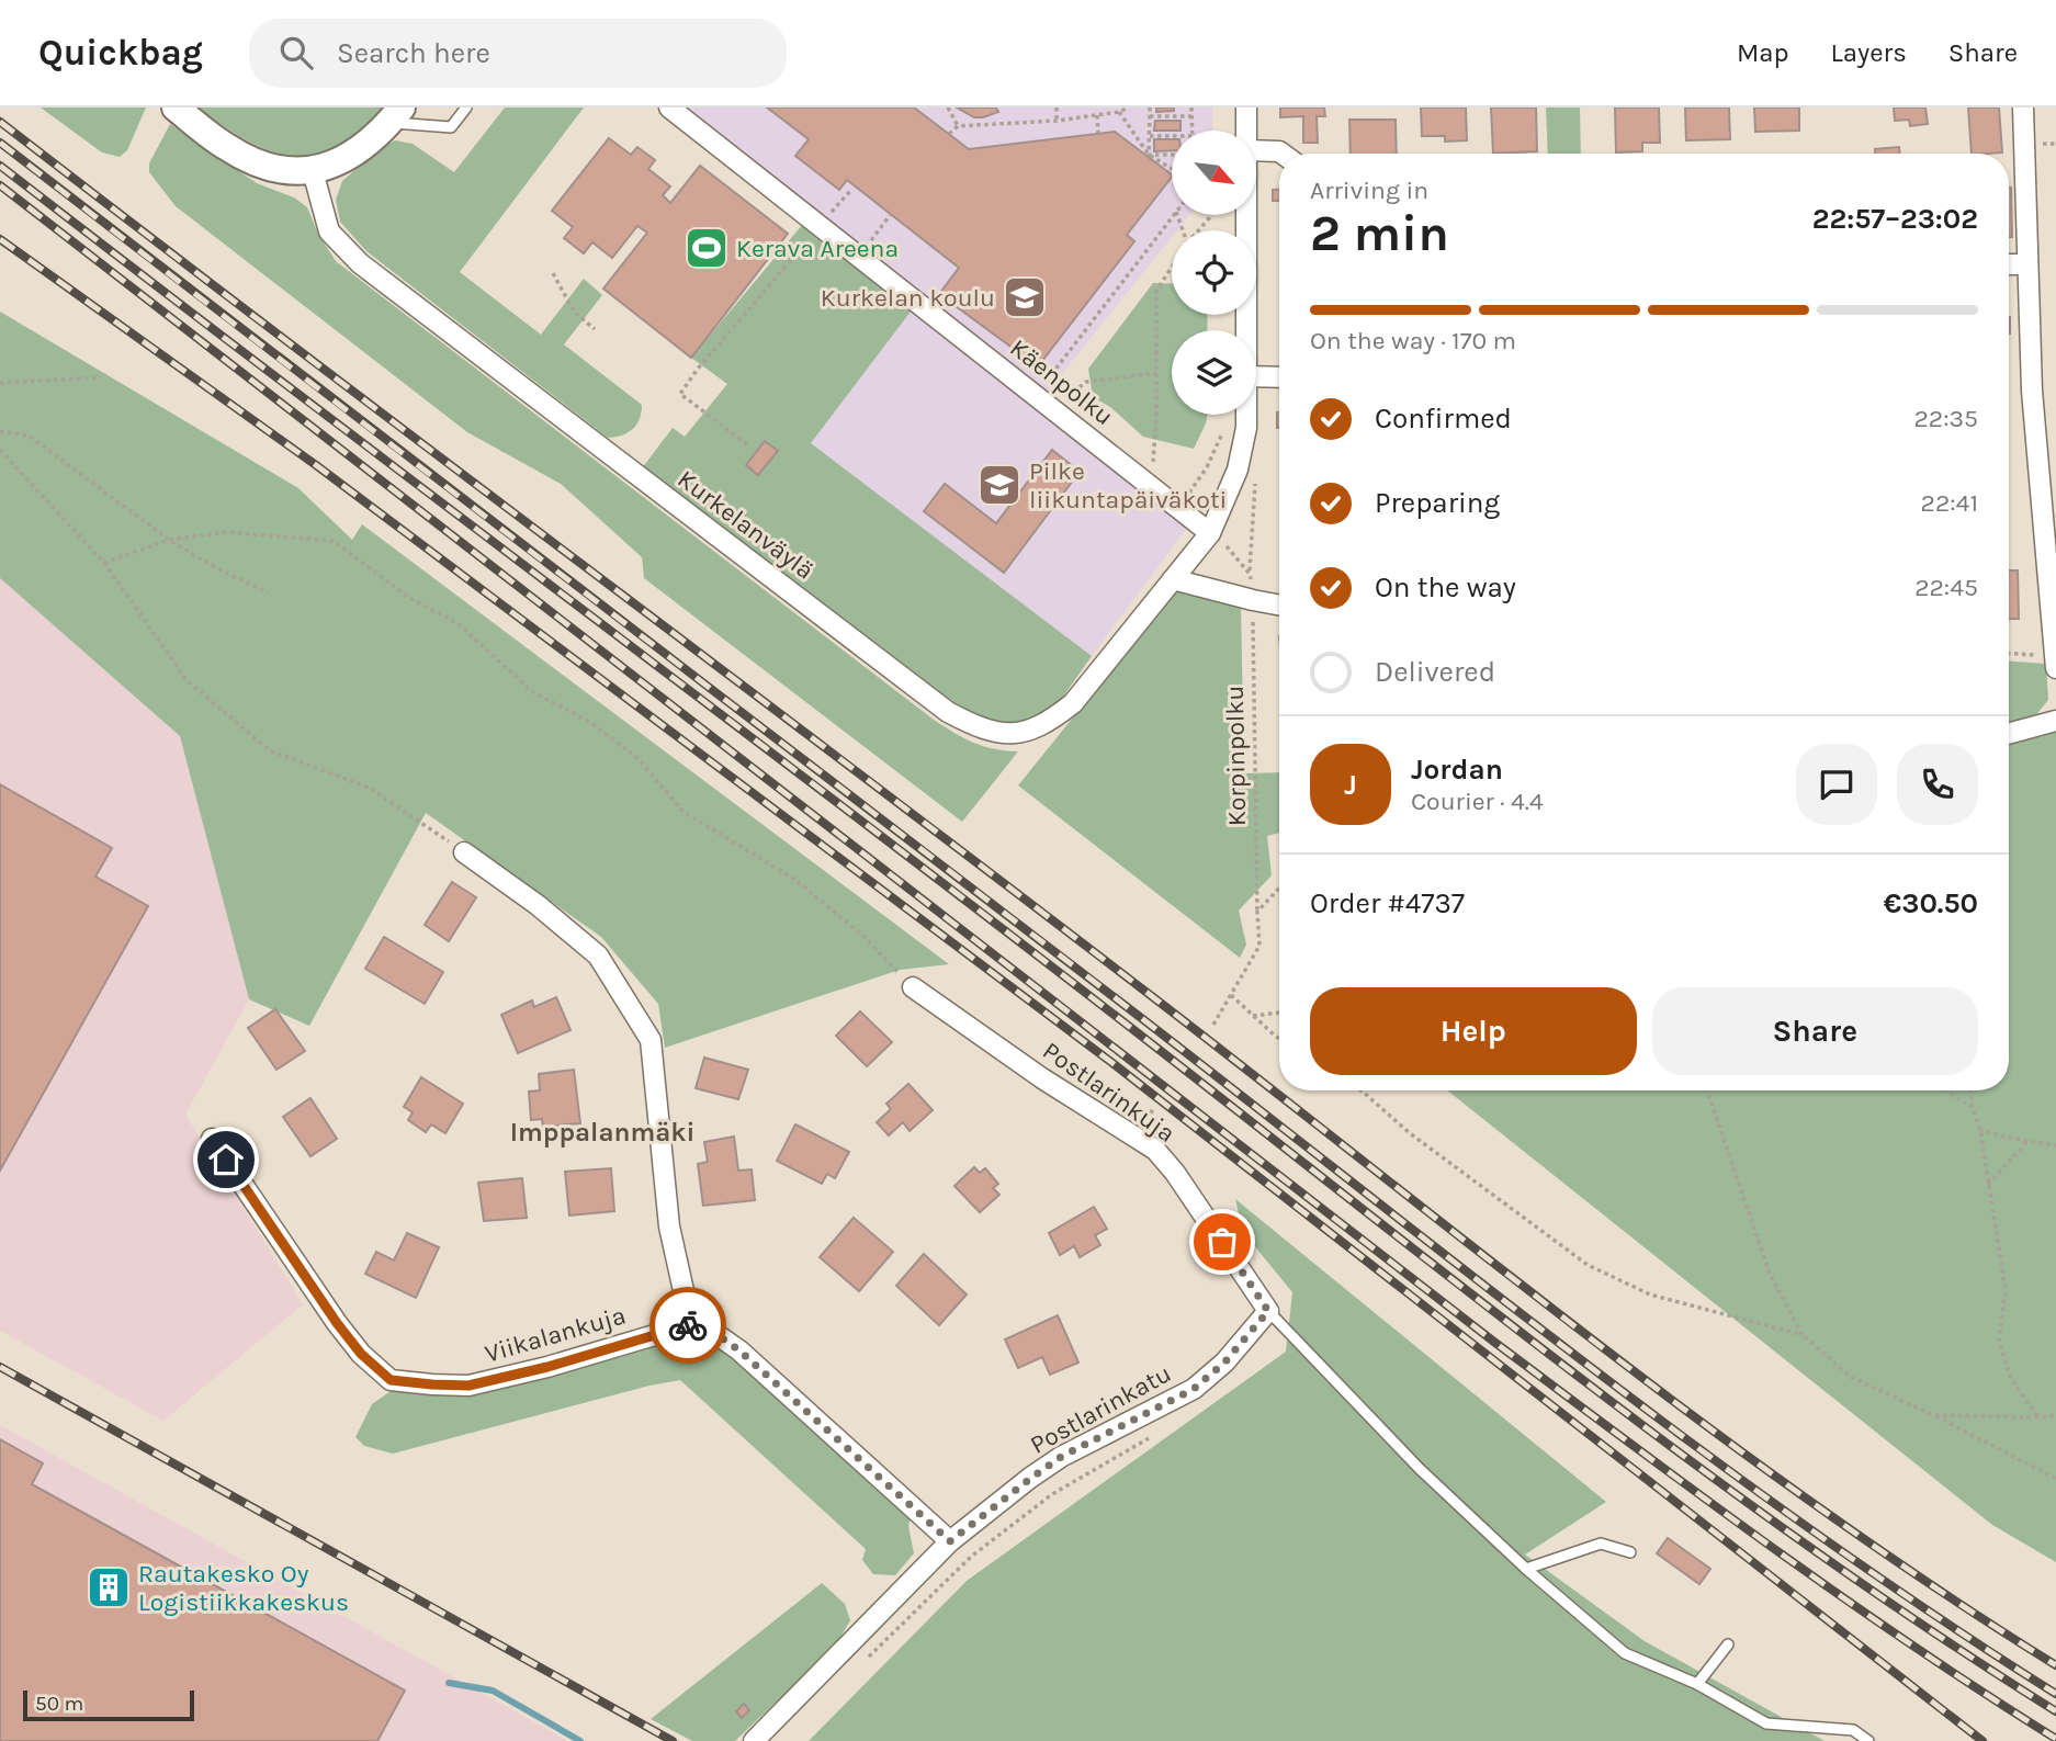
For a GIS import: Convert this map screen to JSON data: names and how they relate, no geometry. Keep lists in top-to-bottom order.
{
  "streets": {
    "street": [
      "Käenpolku",
      "Kurkelanväylä",
      "Postlarinkuja",
      "Viikalankuja",
      "Postlarinkatu"
    ],
    "path": ["Korpinpolku"]
  },
  "crossings": [
    ["Käenpolku", "Kurkelanväylä"],
    ["Postlarinkuja", "Postlarinkatu"]
  ],
  "districts": ["Imppalanmäki"],
  "places": {
    "sports": ["Kerava Areena"],
    "school or university": ["Kurkelan koulu", "Pilke liikuntapäiväkoti"],
    "building": ["Rautakesko Oy Logistiikkakeskus"]
  },
  "scale_bar": "50 m",
  "north": "bottom right",
  "page": {
    "header": "Quickbag",
    "search": "Search here",
    "nav": ["Map", "Layers", "Share"],
    "heading": ["2 min", "Arriving in", "22:57–23:02"],
    "panel": [
      "Jordan",
      "Courier · 4.4",
      "Order #4737",
      "€30.50"
    ],
    "bar": "On the way · 170 m",
    "list": [
      ["Confirmed", "22:35"],
      ["Preparing", "22:41"],
      ["On the way", "22:45"],
      "Delivered"
    ],
    "round": "J",
    "buttons": ["Help", "Share"],
    "scale": "50 m"
  }
}
